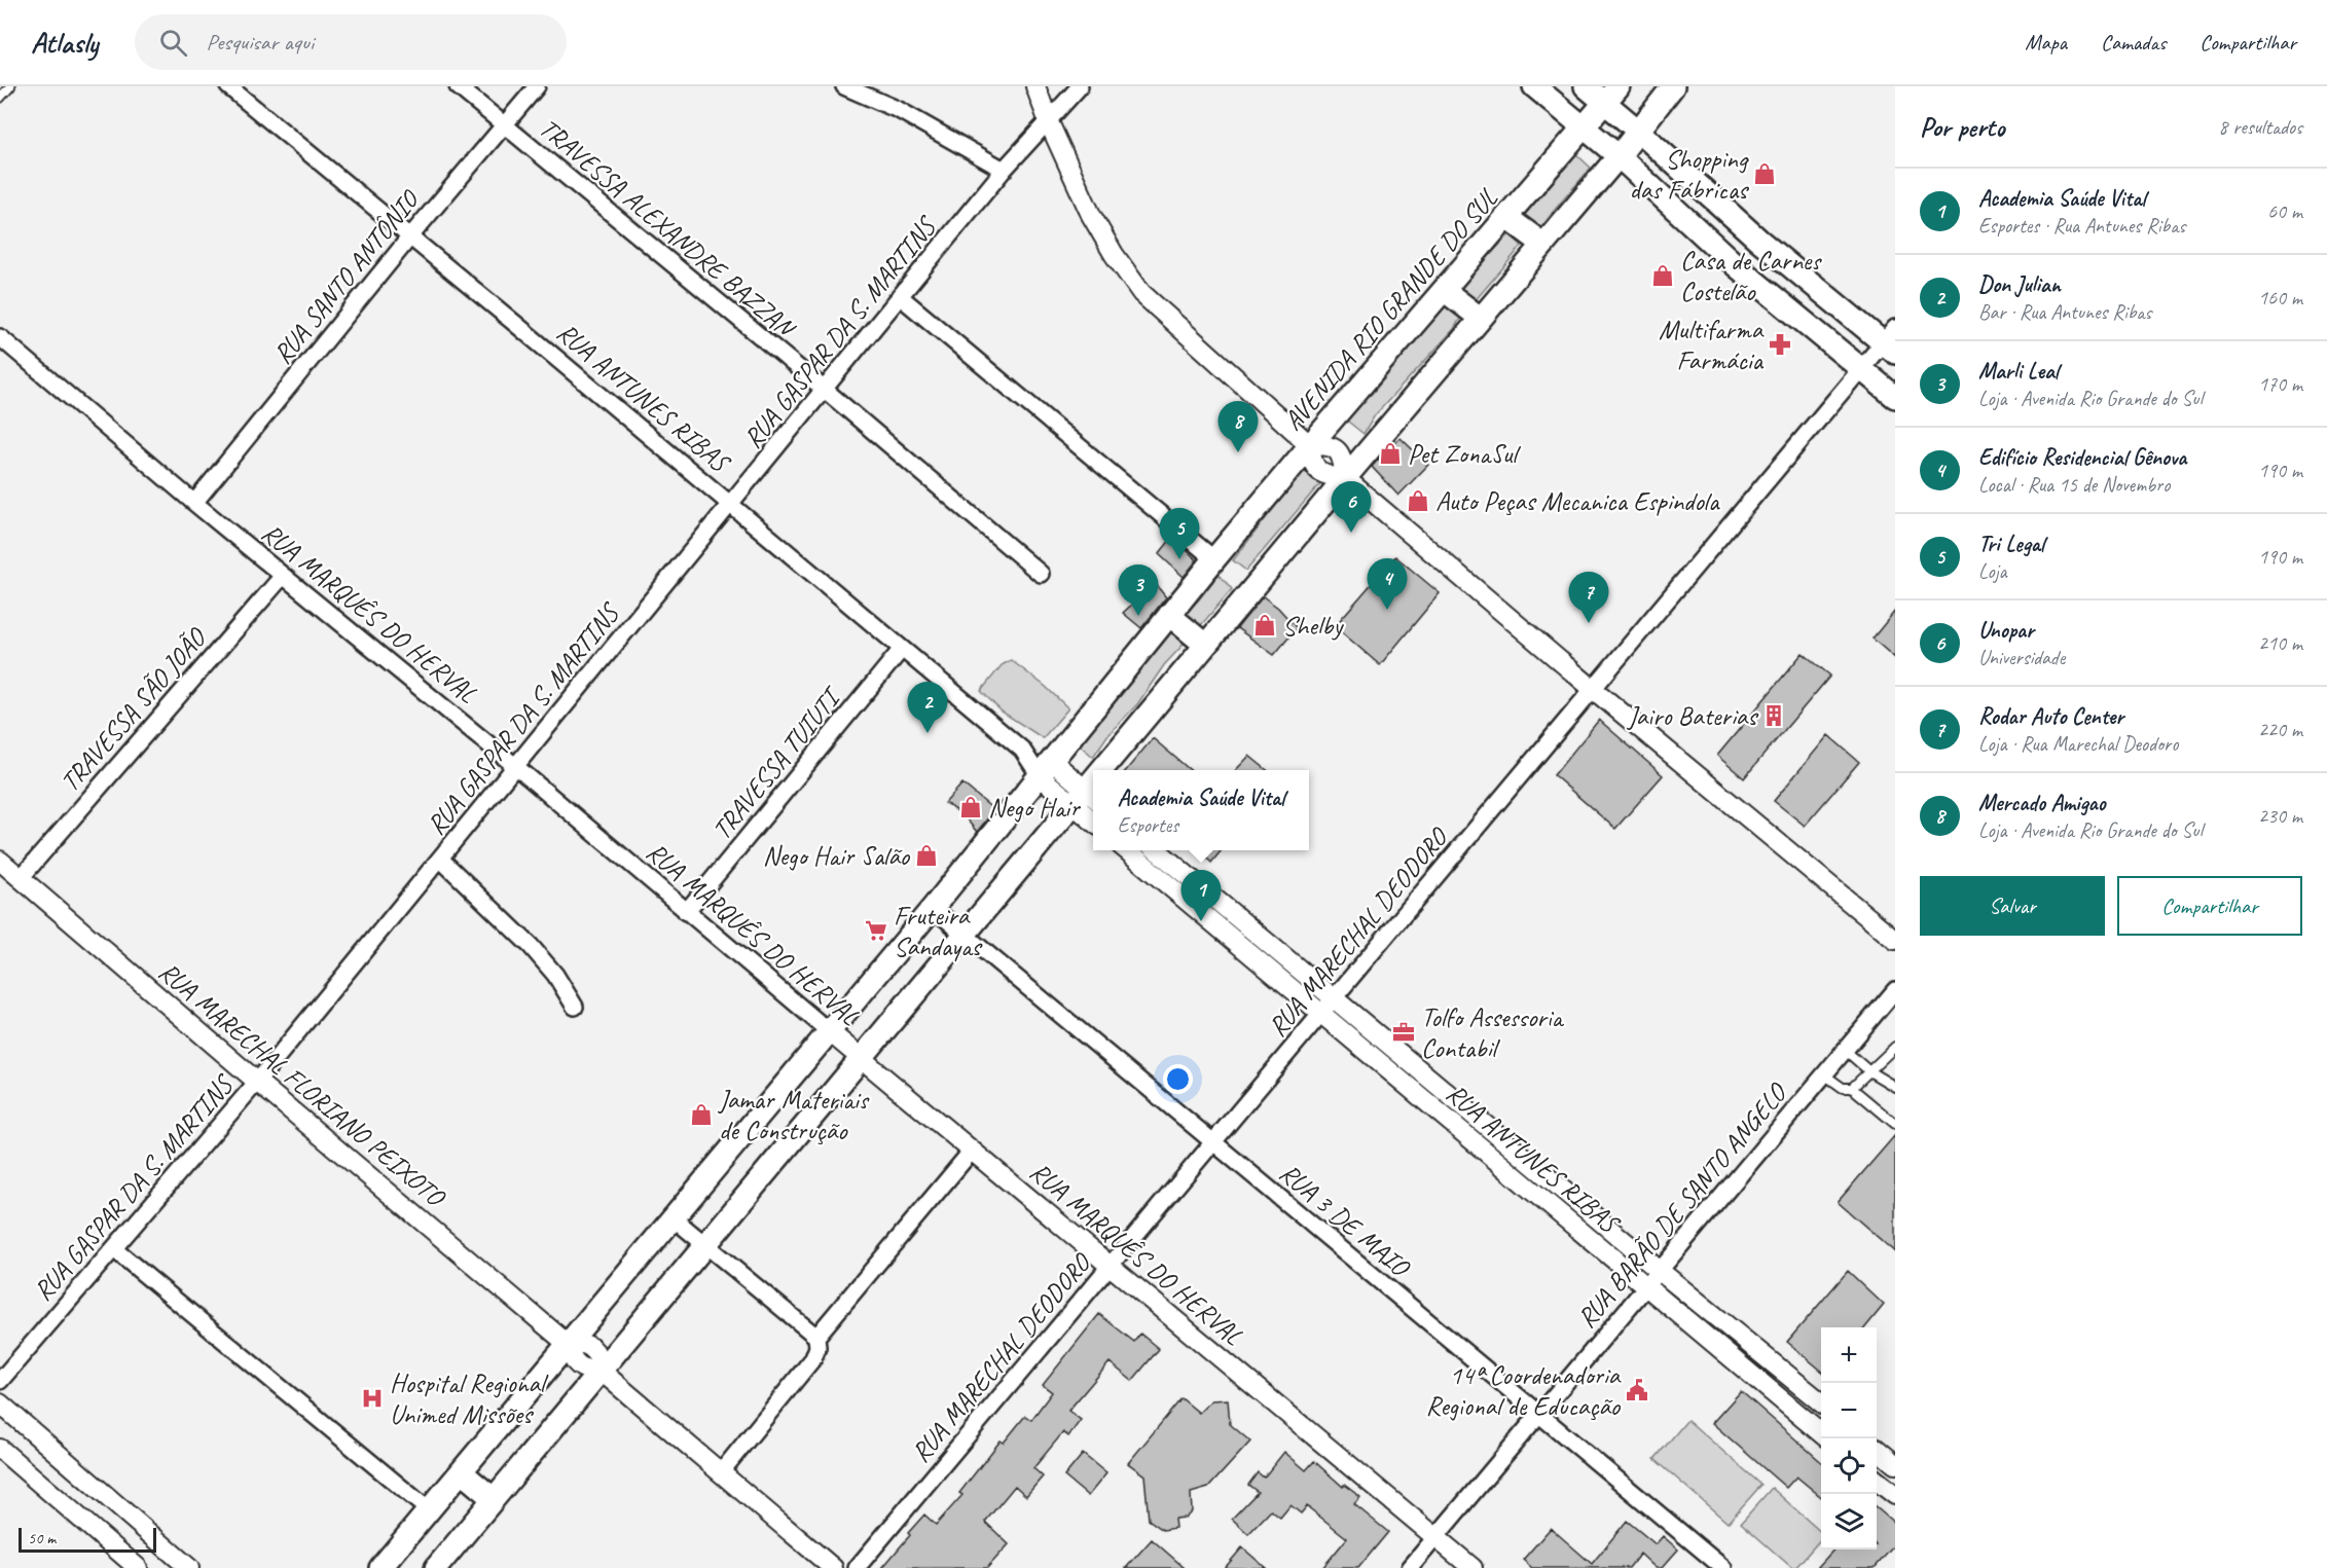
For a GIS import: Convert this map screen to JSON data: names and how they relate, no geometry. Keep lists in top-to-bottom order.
{
  "streets": {
    "main road": ["AVENIDA RIO GRANDE DO SUL"],
    "street": [
      "TRAVESSA ALEXANDRE BAZZAN",
      "RUA SANTO ANTÔNIO",
      "RUA GASPAR DA S. MARTINS",
      "RUA ANTUNES RIBAS",
      "RUA MARQUÊS DO HERVAL",
      "TRAVESSA SÃO JOÃO",
      "TRAVESSA TUIUTI",
      "RUA MARECHAL DEODORO",
      "RUA MARECHAL FLORIANO PEIXOTO",
      "RUA BARÃO DE SANTO ANGELO",
      "RUA 3 DE MAIO"
    ]
  },
  "crossings": [
    ["TRAVESSA ALEXANDRE BAZZAN", "RUA SANTO ANTÔNIO"],
    ["TRAVESSA ALEXANDRE BAZZAN", "RUA GASPAR DA S. MARTINS"],
    ["RUA SANTO ANTÔNIO", "RUA ANTUNES RIBAS"],
    ["RUA SANTO ANTÔNIO", "RUA MARQUÊS DO HERVAL"],
    ["AVENIDA RIO GRANDE DO SUL", "RUA ANTUNES RIBAS"],
    ["AVENIDA RIO GRANDE DO SUL", "RUA MARQUÊS DO HERVAL"],
    ["AVENIDA RIO GRANDE DO SUL", "RUA MARECHAL FLORIANO PEIXOTO"],
    ["AVENIDA RIO GRANDE DO SUL", "RUA 3 DE MAIO"],
    ["RUA GASPAR DA S. MARTINS", "RUA ANTUNES RIBAS"],
    ["RUA GASPAR DA S. MARTINS", "RUA MARQUÊS DO HERVAL"],
    ["RUA GASPAR DA S. MARTINS", "RUA MARECHAL FLORIANO PEIXOTO"],
    ["RUA ANTUNES RIBAS", "TRAVESSA TUIUTI"],
    ["RUA ANTUNES RIBAS", "RUA MARECHAL DEODORO"],
    ["RUA ANTUNES RIBAS", "RUA BARÃO DE SANTO ANGELO"],
    ["RUA MARQUÊS DO HERVAL", "TRAVESSA SÃO JOÃO"],
    ["RUA MARQUÊS DO HERVAL", "TRAVESSA TUIUTI"],
    ["RUA MARQUÊS DO HERVAL", "RUA MARECHAL DEODORO"],
    ["RUA MARQUÊS DO HERVAL", "RUA BARÃO DE SANTO ANGELO"],
    ["TRAVESSA SÃO JOÃO", "RUA MARECHAL FLORIANO PEIXOTO"],
    ["RUA MARECHAL DEODORO", "RUA 3 DE MAIO"],
    ["RUA BARÃO DE SANTO ANGELO", "RUA 3 DE MAIO"]
  ],
  "places": {
    "shop": [
      "Shopping das Fábricas",
      "Casa de Carnes Costelão",
      "Pet ZonaSul",
      "Auto Peças Mecanica Espindola",
      "Shelby",
      "Nego Hair",
      "Nego Hair Salão",
      "Jamar Materiais de Construção"
    ],
    "pharmacy": ["Multifarma Farmácia"],
    "building": ["Jairo Baterias"],
    "supermarket": ["Fruteira Sandayas"],
    "office": ["Tolfo Assessoria Contabil"],
    "public building": ["14ª Coordenadoria Regional de Educação"],
    "hospital": ["Hospital Regional Unimed Missões"]
  },
  "scale_bar": "50 m",
  "page": {
    "header": "Atlasly",
    "search": "Pesquisar aqui",
    "nav": ["Mapa", "Camadas", "Compartilhar"],
    "heading": ["Por perto", "8 resultados"],
    "list": [
      {
        "mark": "1",
        "name": "Academia Saúde Vital",
        "note": "Esportes · Rua Antunes Ribas",
        "value": "60 m"
      },
      {
        "mark": "2",
        "name": "Don Julian",
        "note": "Bar · Rua Antunes Ribas",
        "value": "160 m"
      },
      {
        "mark": "3",
        "name": "Marli Leal",
        "note": "Loja · Avenida Rio Grande do Sul",
        "value": "170 m"
      },
      {
        "mark": "4",
        "name": "Edifício Residencial Gênova",
        "note": "Local · Rua 15 de Novembro",
        "value": "190 m"
      },
      {
        "mark": "5",
        "name": "Tri Legal",
        "note": "Loja",
        "value": "190 m"
      },
      {
        "mark": "6",
        "name": "Unopar",
        "note": "Universidade",
        "value": "210 m"
      },
      {
        "mark": "7",
        "name": "Rodar Auto Center",
        "note": "Loja · Rua Marechal Deodoro",
        "value": "220 m"
      },
      {
        "mark": "8",
        "name": "Mercado Amigao",
        "note": "Loja · Avenida Rio Grande do Sul",
        "value": "230 m"
      }
    ],
    "pins": [
      "8",
      "6",
      "5",
      "4",
      "3",
      "7",
      "2",
      "1"
    ],
    "popup": ["Academia Saúde Vital", "Esportes"],
    "buttons": ["Salvar", "Compartilhar"],
    "map_buttons": ["+", "−"],
    "scale": "50 m"
  }
}
